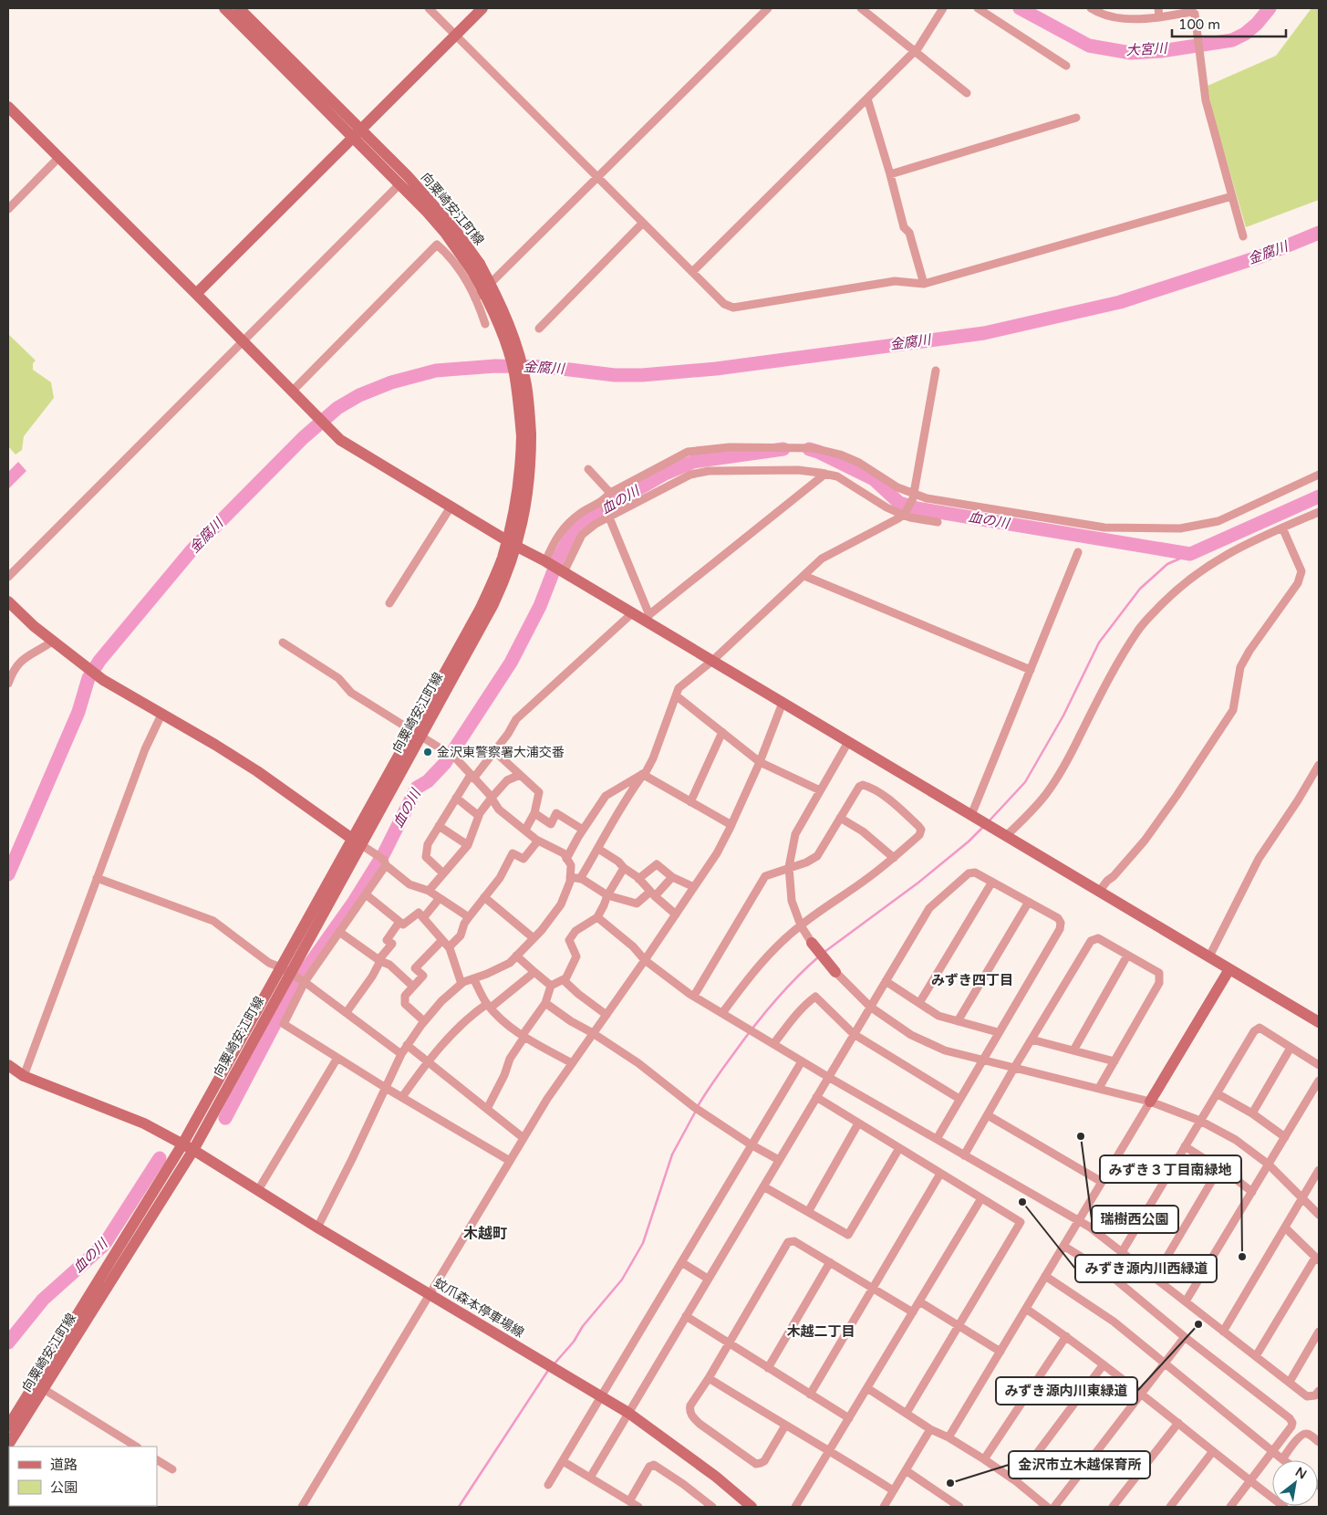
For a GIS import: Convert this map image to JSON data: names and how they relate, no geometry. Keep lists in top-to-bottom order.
{
  "streets": {
    "street": ["向粟崎安江町線", "蚊爪森本停車場線"]
  },
  "crossings": [
    ["向粟崎安江町線", "蚊爪森本停車場線"]
  ],
  "districts": ["みずき四丁目", "木越町", "木越二丁目"],
  "water": ["大宮川", "金腐川", "血の川"],
  "places": [
    "金沢東警察署大浦交番",
    "瑞樹西公園",
    "みずき源内川西緑道",
    "みずき３丁目南緑地",
    "みずき源内川東緑道",
    "金沢市立木越保育所"
  ],
  "legend": ["道路", "公園"],
  "scale_bar": "100 m",
  "north": "top right"
}
